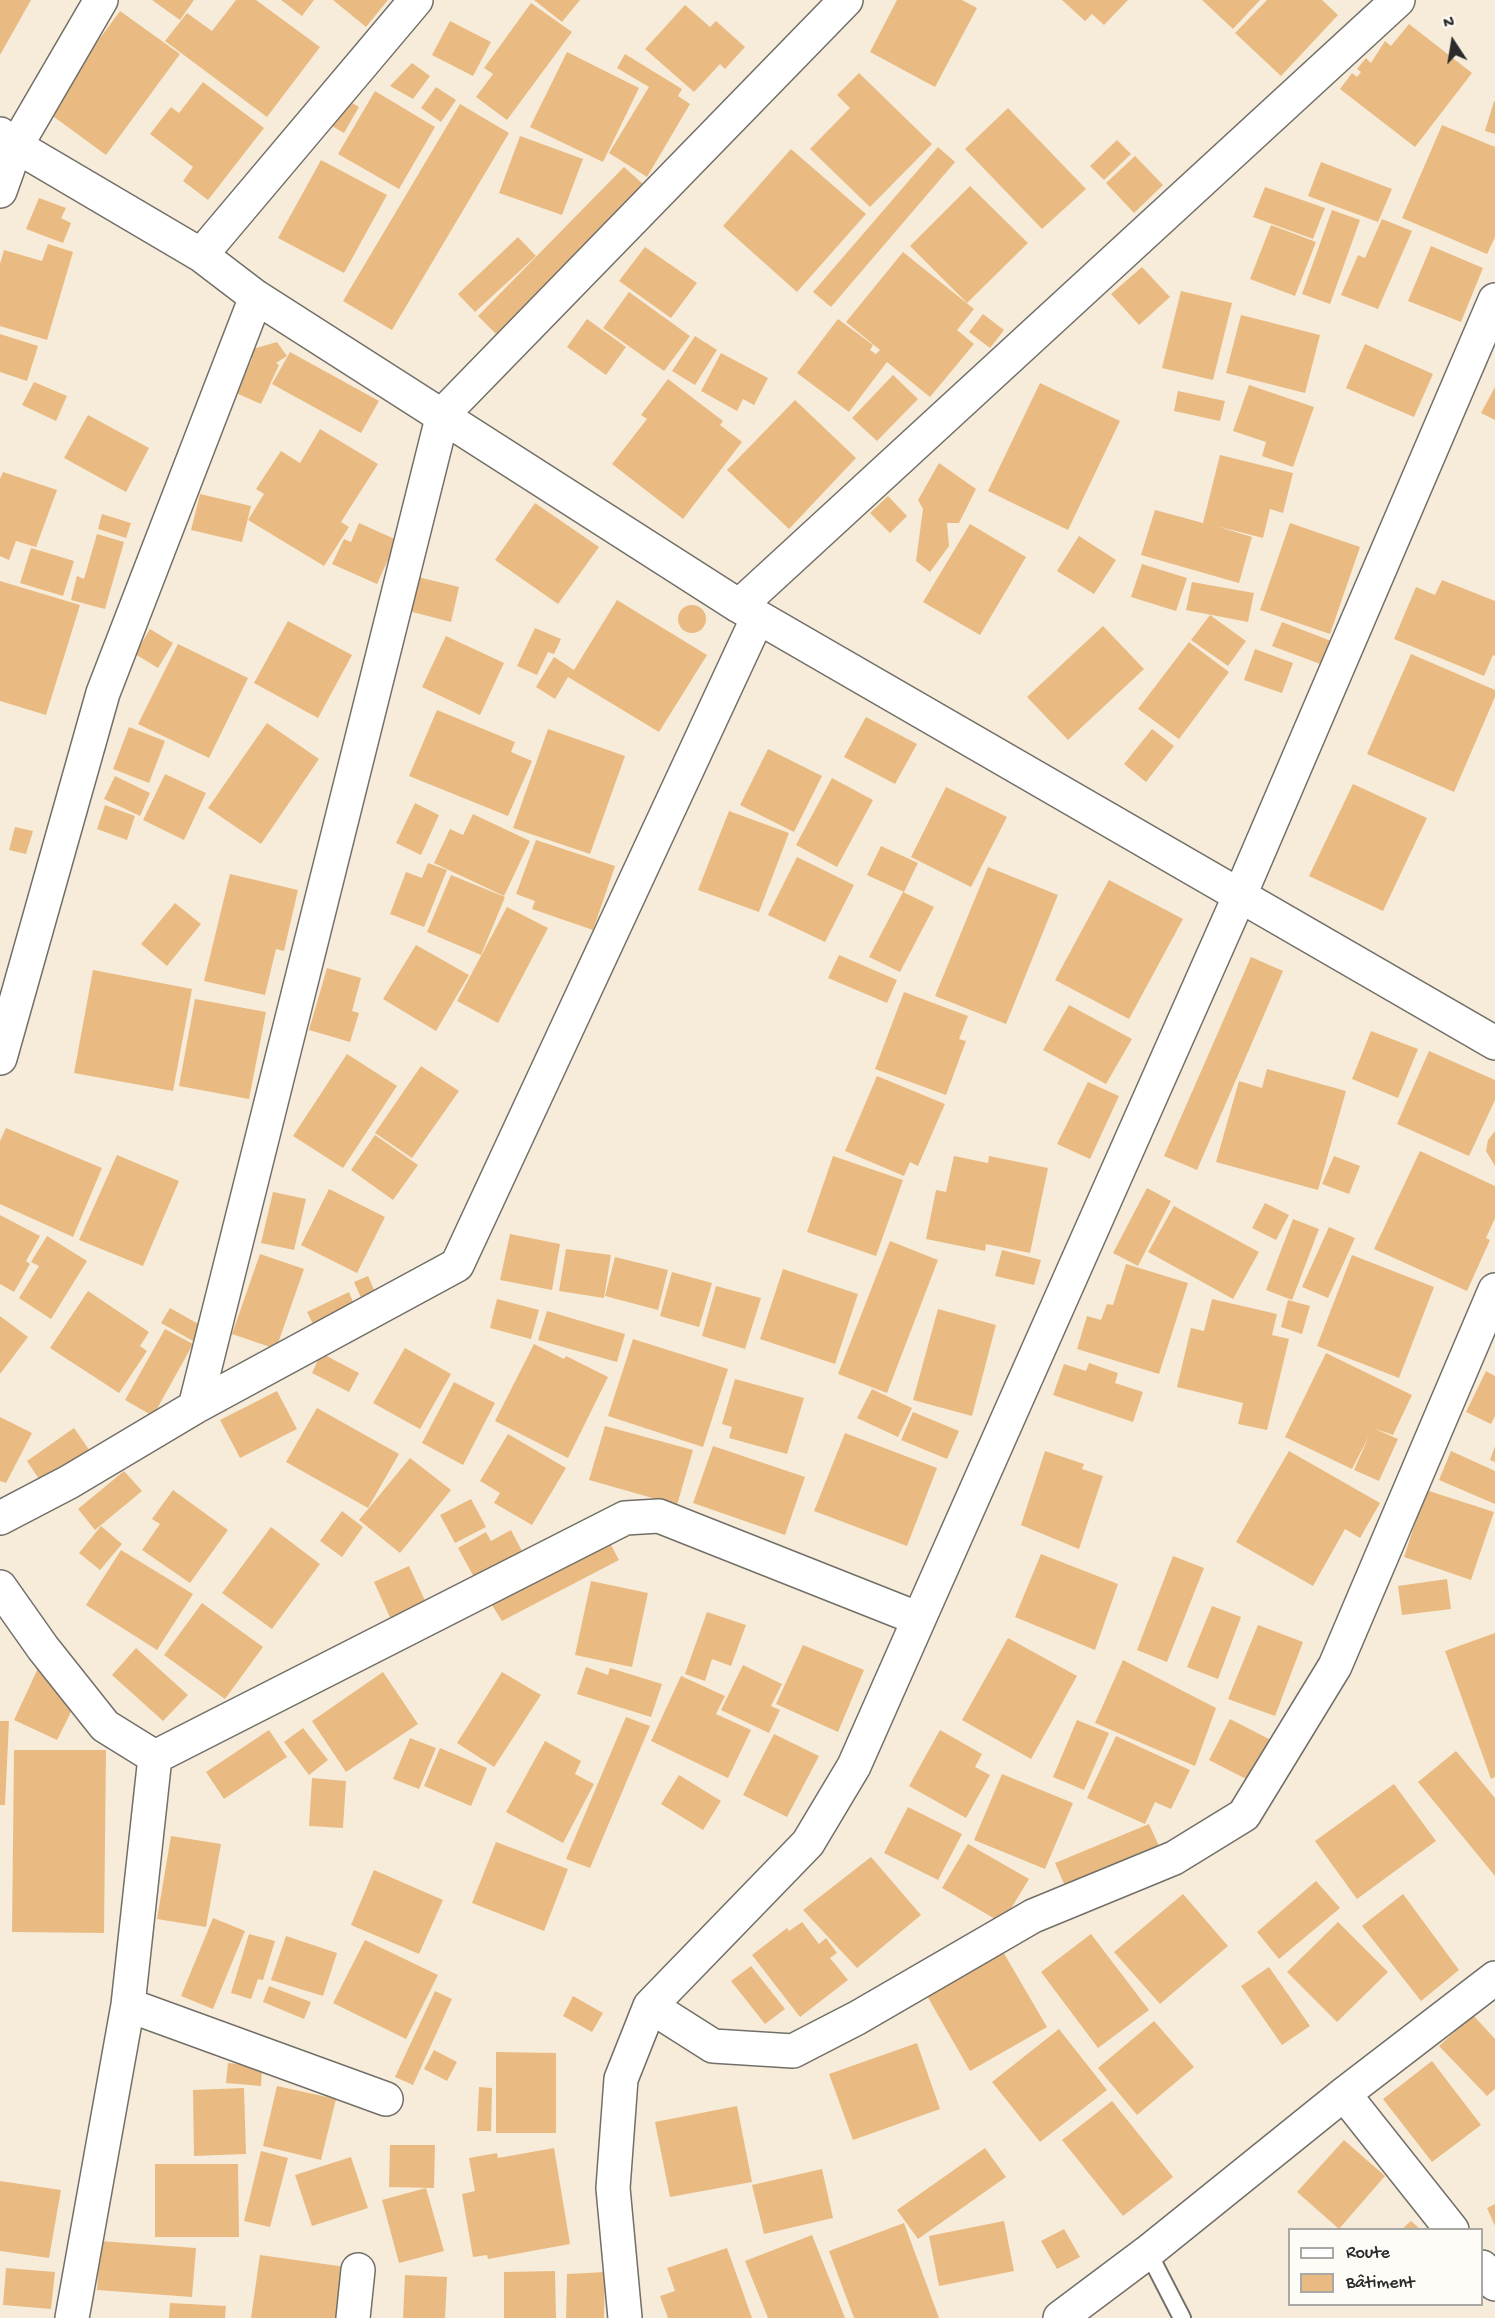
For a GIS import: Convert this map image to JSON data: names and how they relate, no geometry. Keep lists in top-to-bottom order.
{
  "legend": ["Route", "Bâtiment"],
  "north": "top"
}
